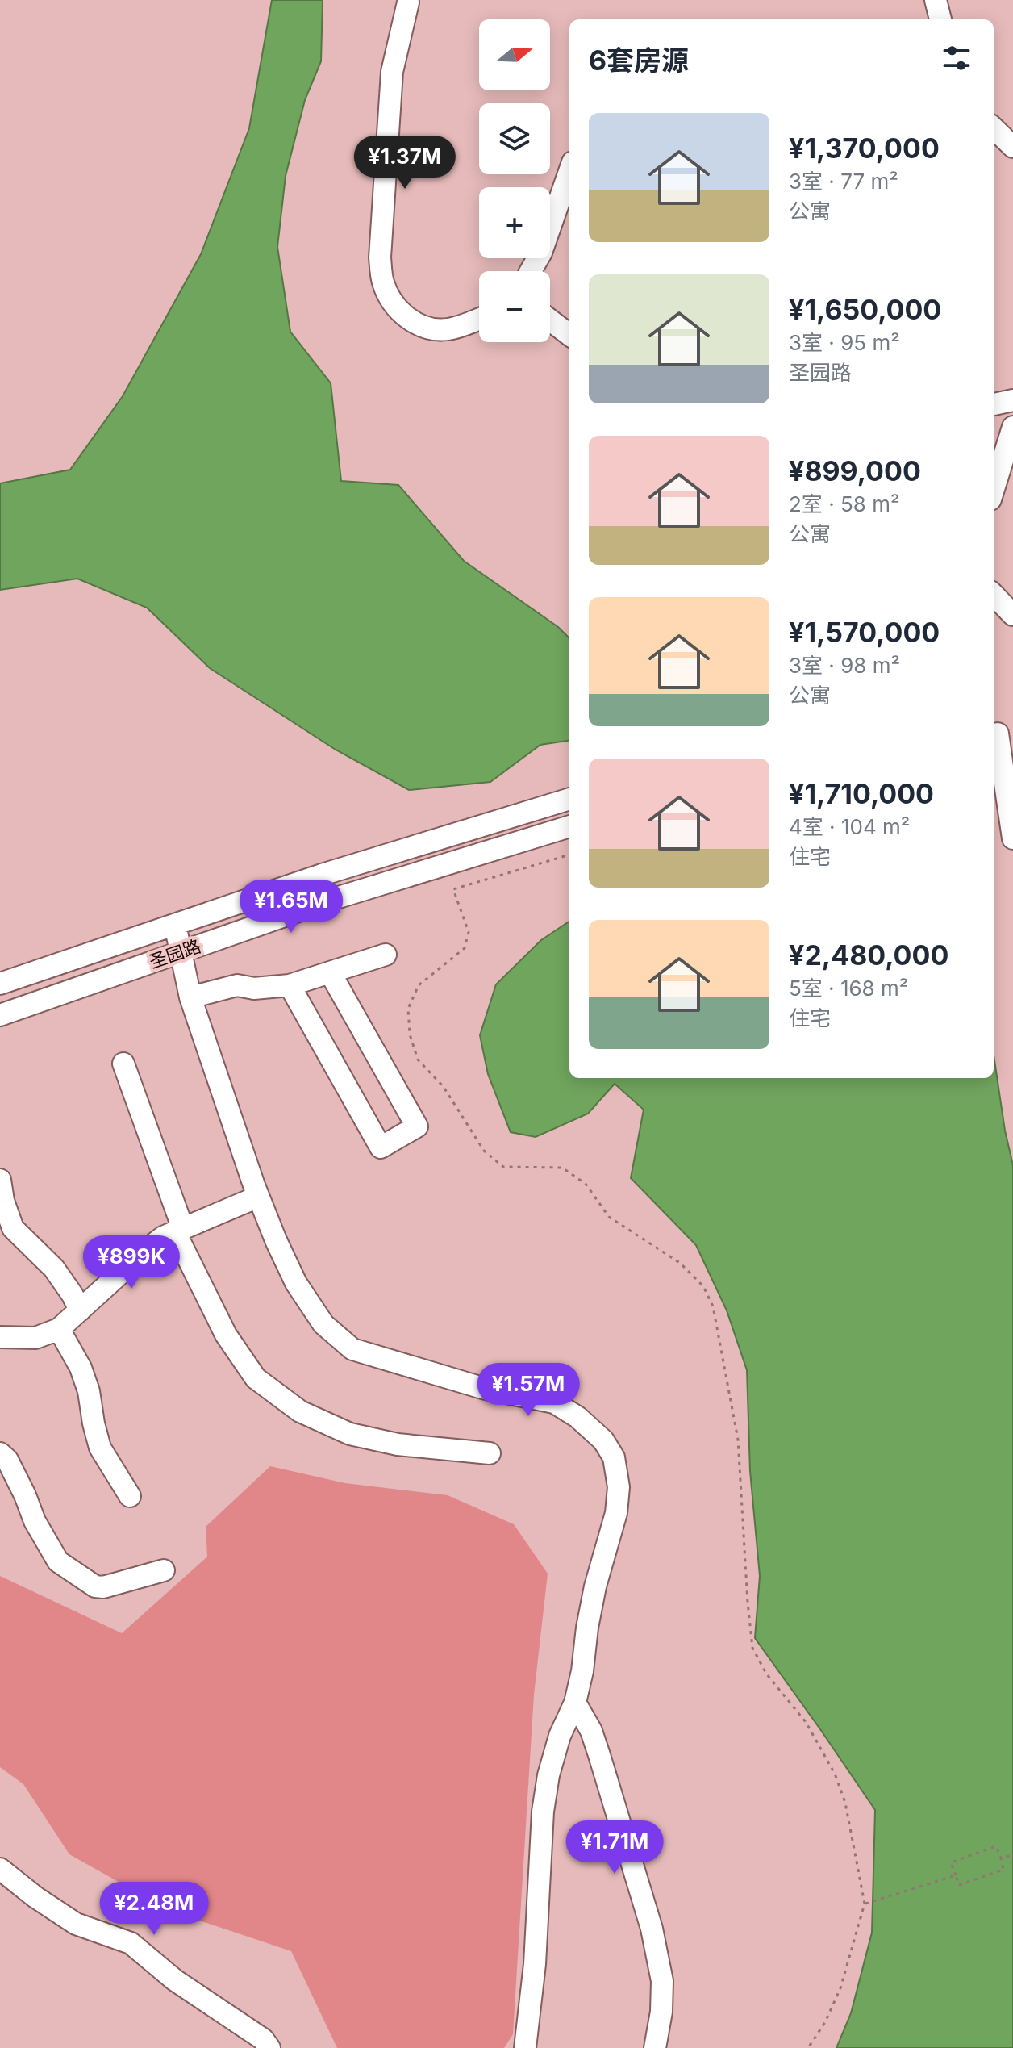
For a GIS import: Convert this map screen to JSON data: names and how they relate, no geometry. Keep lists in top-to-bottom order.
{
  "streets": {
    "street": ["圣园路"]
  },
  "north": "right",
  "page": {
    "map_buttons": ["+", "−"],
    "heading": "6套房源",
    "list": [
      {
        "name": "¥1,370,000",
        "note": "3室 · 77 m² · 公寓"
      },
      {
        "name": "¥1,650,000",
        "note": "3室 · 95 m² · 圣园路"
      },
      {
        "name": "¥899,000",
        "note": "2室 · 58 m² · 公寓"
      },
      {
        "name": "¥1,570,000",
        "note": "3室 · 98 m² · 公寓"
      },
      {
        "name": "¥1,710,000",
        "note": "4室 · 104 m² · 住宅"
      },
      {
        "name": "¥2,480,000",
        "note": "5室 · 168 m² · 住宅"
      }
    ],
    "price": [
      "¥1.37M",
      "¥1.65M",
      "¥899K",
      "¥1.57M",
      "¥1.71M",
      "¥2.48M"
    ]
  }
}
